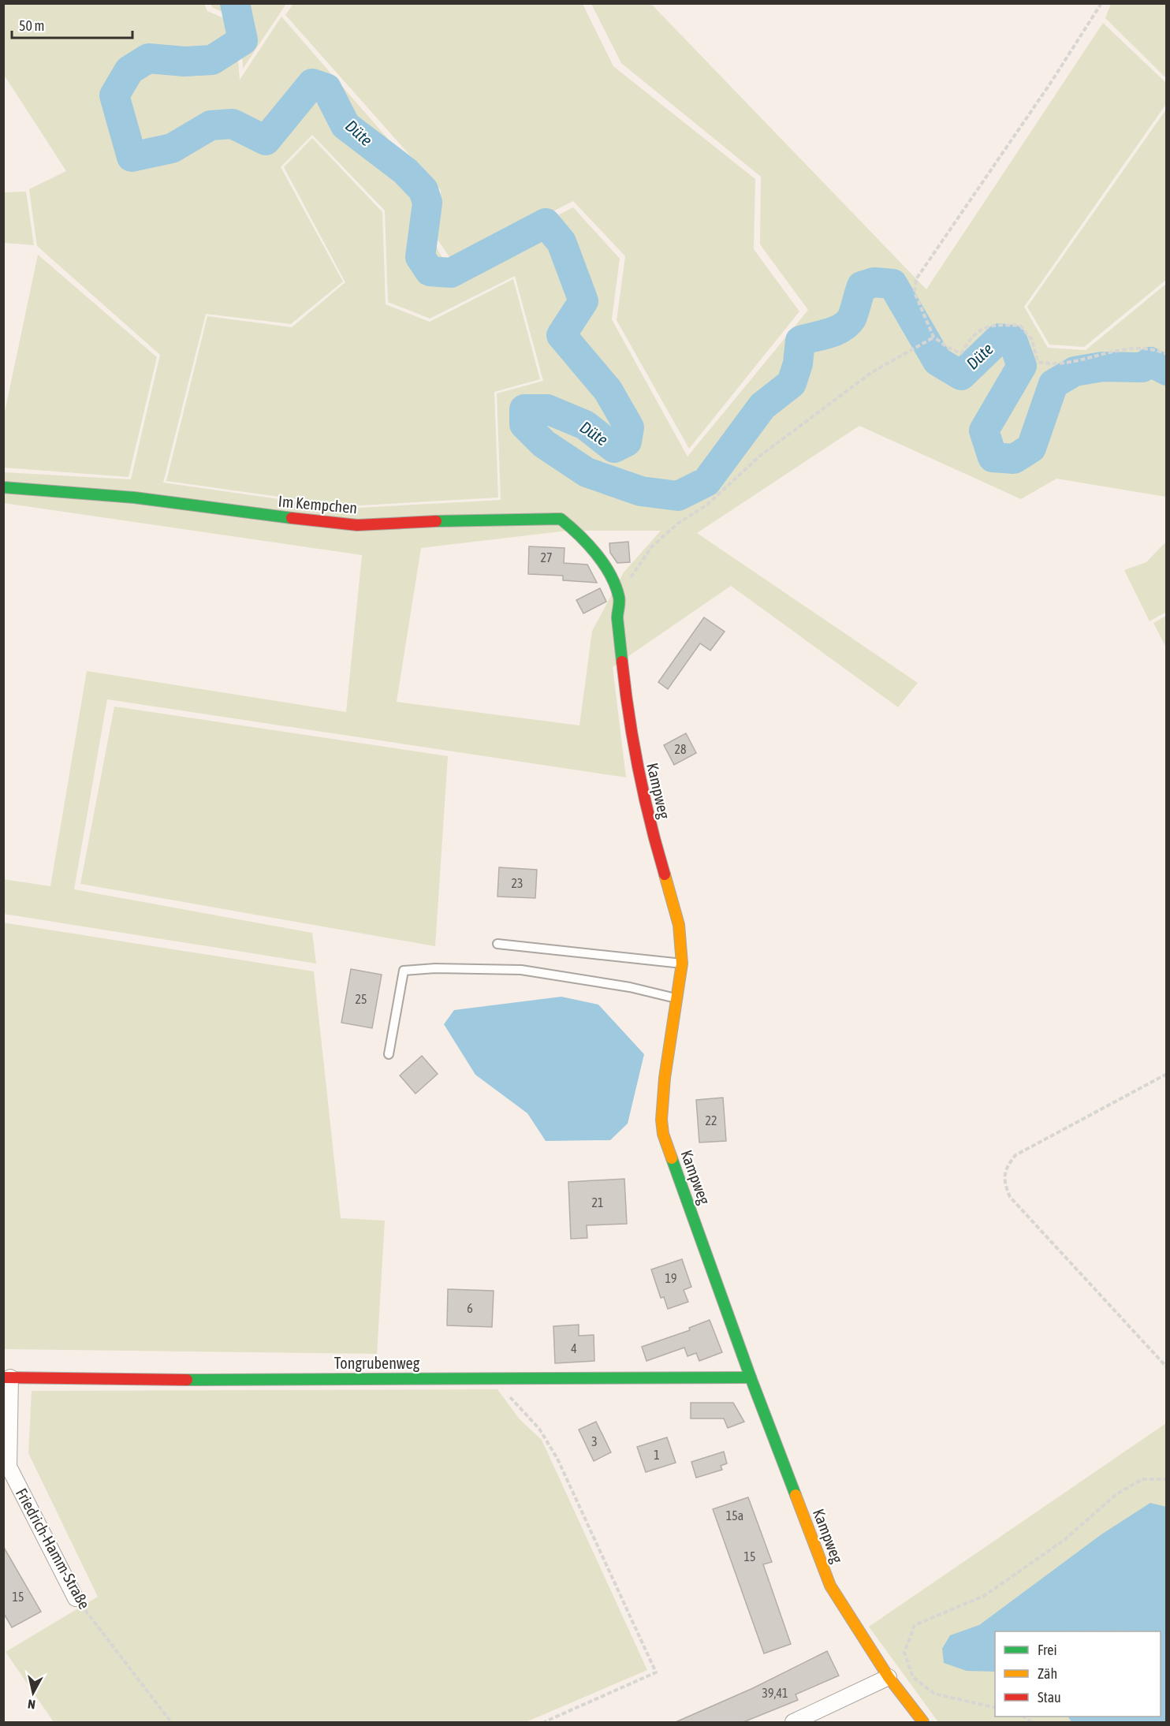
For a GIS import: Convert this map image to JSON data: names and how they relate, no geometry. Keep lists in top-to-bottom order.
{
  "streets": {
    "street": [
      "Im Kempchen",
      "Kampweg",
      "Tongrubenweg",
      "Friedrich-Hamm-Straße"
    ]
  },
  "crossings": [
    ["Im Kempchen", "Kampweg"],
    ["Kampweg", "Tongrubenweg"],
    ["Tongrubenweg", "Friedrich-Hamm-Straße"]
  ],
  "water": ["Düte"],
  "house_numbers": [
    "27",
    "28",
    "23",
    "25",
    "22",
    "21",
    "19",
    "6",
    "4",
    "3",
    "1",
    "15a",
    "15",
    "15",
    "39,41"
  ],
  "legend": ["Frei", "Zäh", "Stau"],
  "scale_bar": "50 m",
  "north": "bottom"
}
